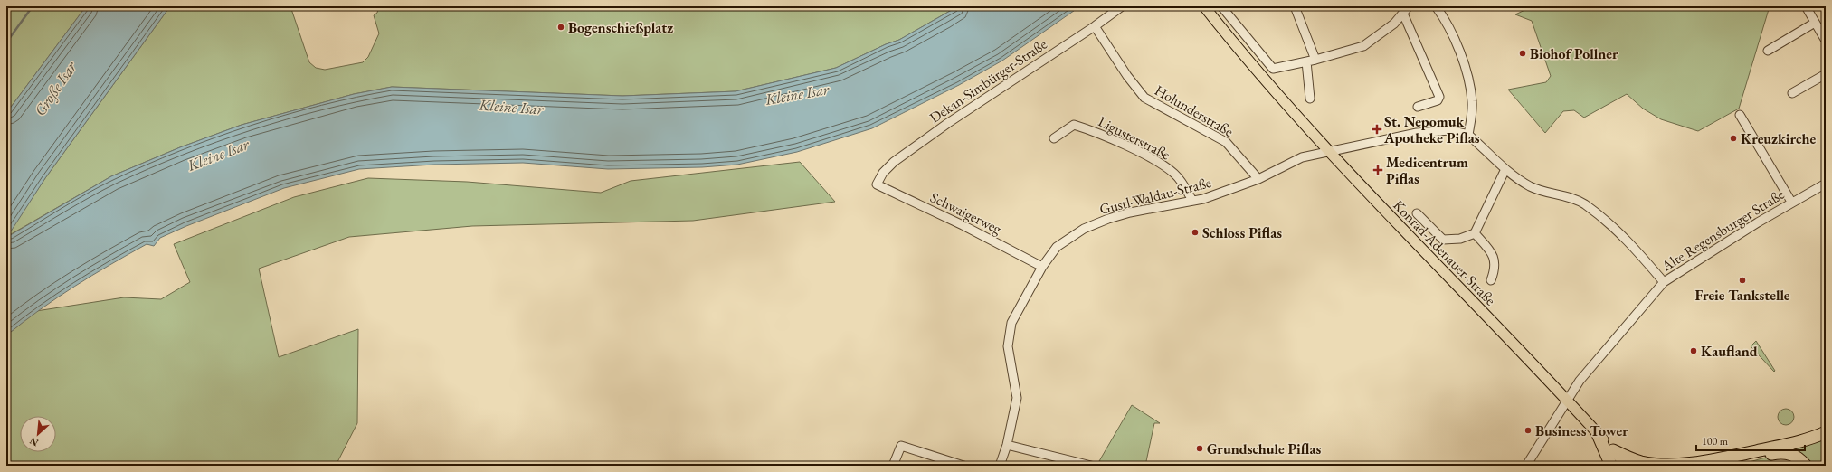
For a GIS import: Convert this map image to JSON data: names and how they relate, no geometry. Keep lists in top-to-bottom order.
{
  "streets": {
    "main road": ["Konrad-Adenauer-Straße"],
    "street": [
      "Dekan-Simbürger-Straße",
      "Holunderstraße",
      "Ligusterstraße",
      "Gustl-Waldau-Straße",
      "Schwaigerweg",
      "Alte Regensburger Straße"
    ]
  },
  "crossings": [
    ["Dekan-Simbürger-Straße", "Holunderstraße"],
    ["Dekan-Simbürger-Straße", "Schwaigerweg"],
    ["Holunderstraße", "Gustl-Waldau-Straße"],
    ["Ligusterstraße", "Gustl-Waldau-Straße"],
    ["Gustl-Waldau-Straße", "Schwaigerweg"],
    ["Gustl-Waldau-Straße", "Konrad-Adenauer-Straße"],
    ["Alte Regensburger Straße", "Konrad-Adenauer-Straße"]
  ],
  "water": ["Große Isar", "Kleine Isar"],
  "places": {
    "other": [
      "Bogenschießplatz",
      "Biohof Pollner",
      "Kreuzkirche",
      "Schloss Piflas",
      "Freie Tankstelle",
      "Kaufland",
      "Business Tower",
      "Grundschule Piflas"
    ],
    "health": ["St. Nepomuk Apotheke Piflas", "Medicentrum Piflas"]
  },
  "scale_bar": "100 m",
  "north": "bottom left"
}
